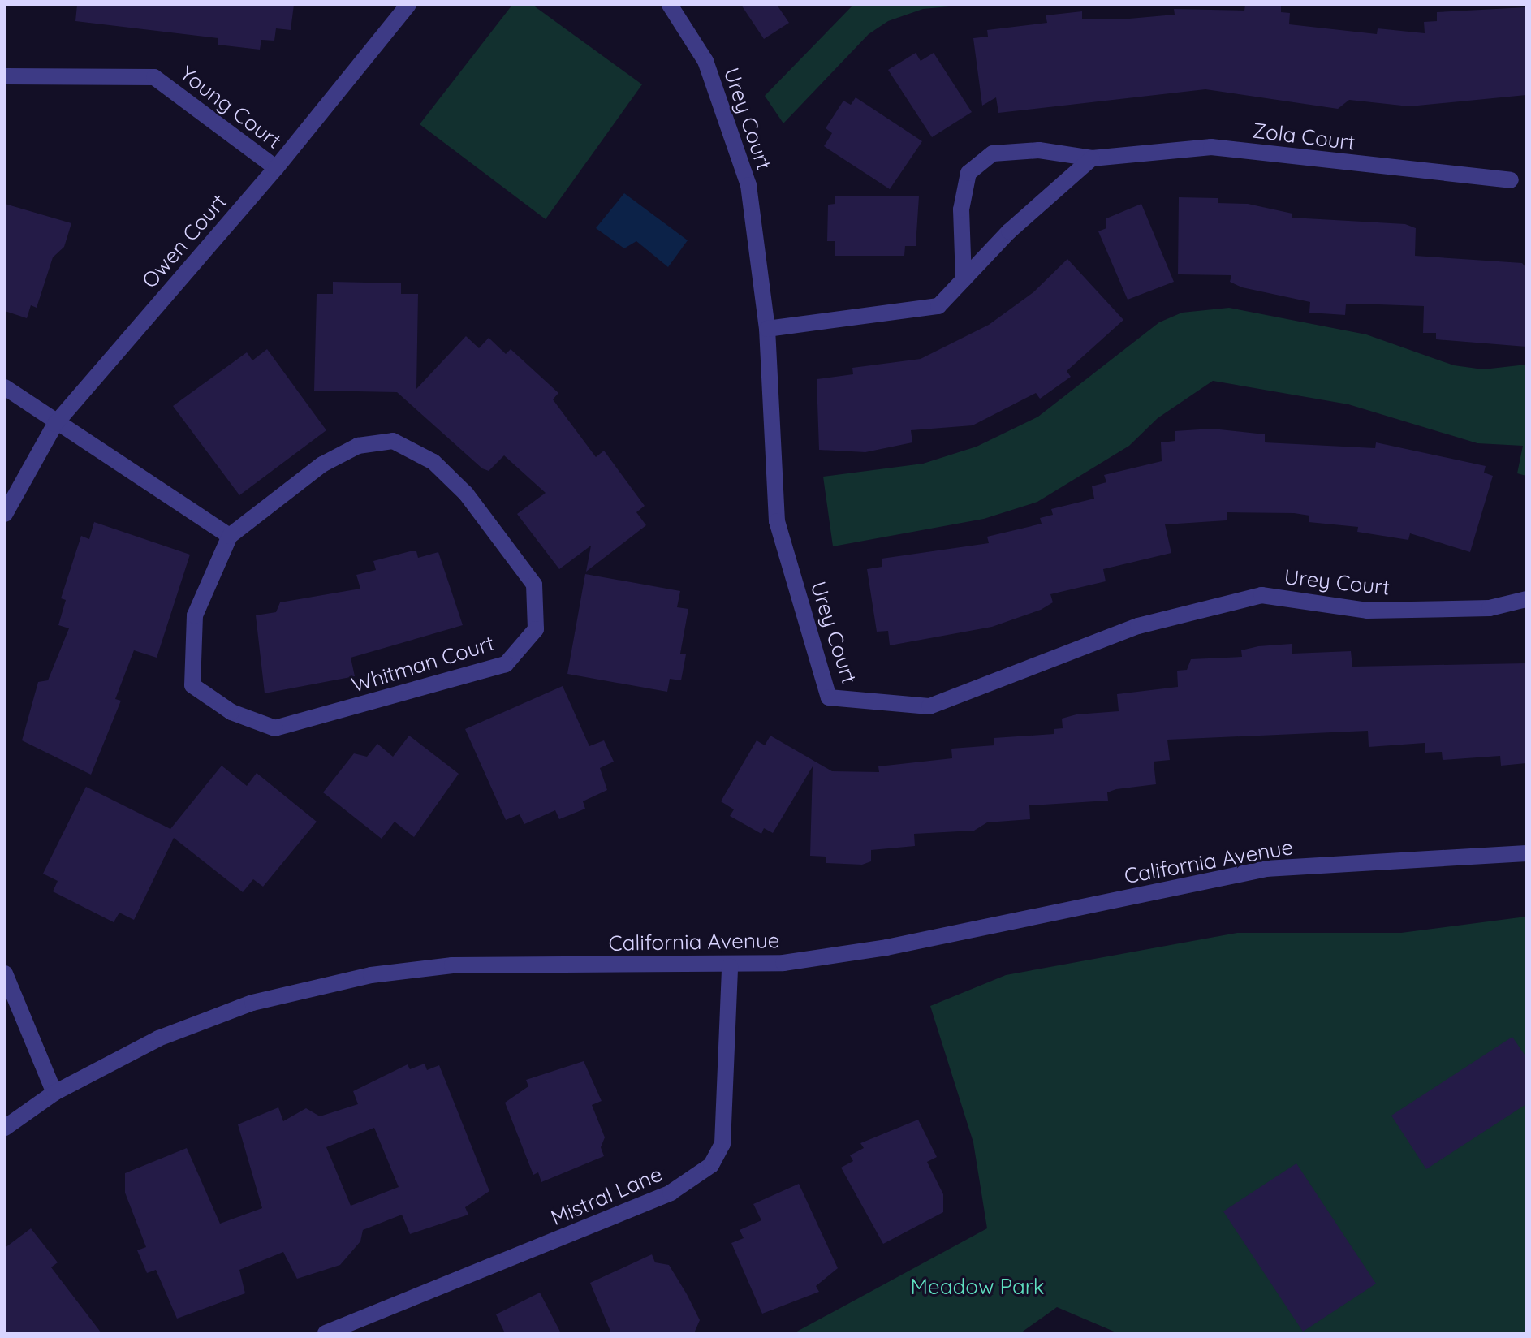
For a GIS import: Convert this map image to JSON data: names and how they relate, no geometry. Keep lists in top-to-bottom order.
{
  "streets": {
    "street": [
      "Young Court",
      "Urey Court",
      "Zola Court",
      "Owen Court",
      "Whitman Court",
      "California Avenue",
      "Mistral Lane"
    ]
  },
  "crossings": [
    ["Young Court", "Owen Court"],
    ["California Avenue", "Mistral Lane"]
  ],
  "parks": ["Meadow Park"]
}
